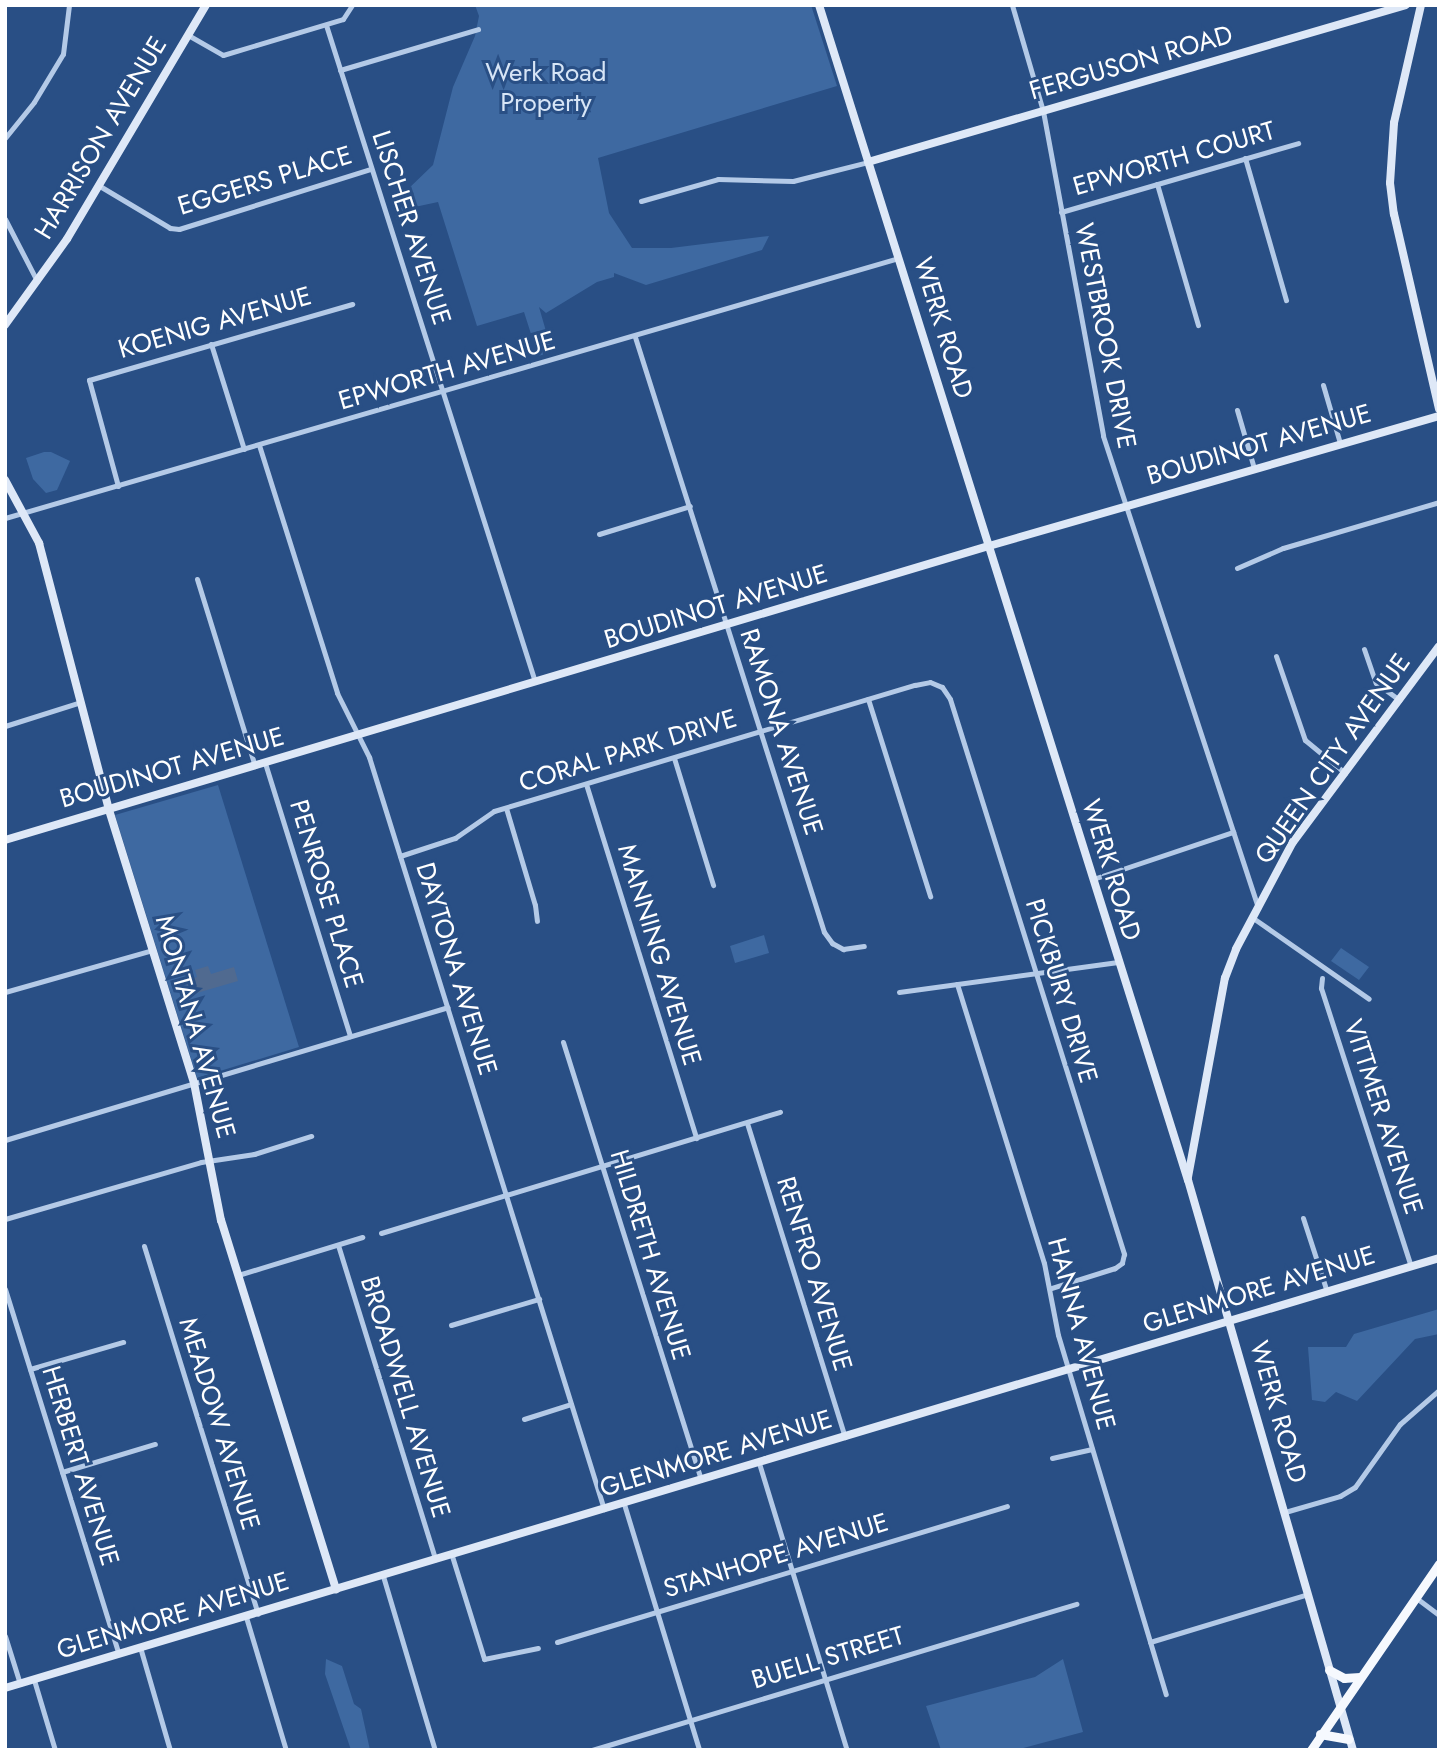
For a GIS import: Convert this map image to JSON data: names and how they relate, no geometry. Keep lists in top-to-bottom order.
{
  "streets": {
    "street": [
      "FERGUSON ROAD",
      "HARRISON AVENUE",
      "EPWORTH COURT",
      "EGGERS PLACE",
      "LISCHER AVENUE",
      "KOENIG AVENUE",
      "WERK ROAD",
      "WESTBROOK DRIVE",
      "EPWORTH AVENUE",
      "BOUDINOT AVENUE",
      "RAMONA AVENUE",
      "CORAL PARK DRIVE",
      "QUEEN CITY AVENUE",
      "PENROSE PLACE",
      "MANNING AVENUE",
      "DAYTONA AVENUE",
      "PICKBURY DRIVE",
      "MONTANA AVENUE",
      "VITTMER AVENUE",
      "HILDRETH AVENUE",
      "RENFRO AVENUE",
      "GLENMORE AVENUE",
      "HANNA AVENUE",
      "BROADWELL AVENUE",
      "MEADOW AVENUE",
      "HERBERT AVENUE",
      "STANHOPE AVENUE",
      "BUELL STREET"
    ]
  },
  "crossings": [
    ["FERGUSON ROAD", "WERK ROAD"],
    ["FERGUSON ROAD", "WESTBROOK DRIVE"],
    ["HARRISON AVENUE", "EGGERS PLACE"],
    ["EPWORTH COURT", "WESTBROOK DRIVE"],
    ["EGGERS PLACE", "LISCHER AVENUE"],
    ["LISCHER AVENUE", "EPWORTH AVENUE"],
    ["LISCHER AVENUE", "BOUDINOT AVENUE"],
    ["KOENIG AVENUE", "EPWORTH AVENUE"],
    ["WERK ROAD", "EPWORTH AVENUE"],
    ["WERK ROAD", "BOUDINOT AVENUE"],
    ["WERK ROAD", "QUEEN CITY AVENUE"],
    ["WERK ROAD", "GLENMORE AVENUE"],
    ["WESTBROOK DRIVE", "BOUDINOT AVENUE"],
    ["WESTBROOK DRIVE", "QUEEN CITY AVENUE"],
    ["EPWORTH AVENUE", "RAMONA AVENUE"],
    ["EPWORTH AVENUE", "DAYTONA AVENUE"],
    ["EPWORTH AVENUE", "MONTANA AVENUE"],
    ["BOUDINOT AVENUE", "RAMONA AVENUE"],
    ["BOUDINOT AVENUE", "PENROSE PLACE"],
    ["BOUDINOT AVENUE", "DAYTONA AVENUE"],
    ["BOUDINOT AVENUE", "MONTANA AVENUE"],
    ["RAMONA AVENUE", "CORAL PARK DRIVE"],
    ["CORAL PARK DRIVE", "MANNING AVENUE"],
    ["CORAL PARK DRIVE", "DAYTONA AVENUE"],
    ["CORAL PARK DRIVE", "PICKBURY DRIVE"],
    ["DAYTONA AVENUE", "GLENMORE AVENUE"],
    ["PICKBURY DRIVE", "HANNA AVENUE"],
    ["MONTANA AVENUE", "GLENMORE AVENUE"],
    ["VITTMER AVENUE", "GLENMORE AVENUE"],
    ["HILDRETH AVENUE", "GLENMORE AVENUE"],
    ["RENFRO AVENUE", "GLENMORE AVENUE"],
    ["GLENMORE AVENUE", "HANNA AVENUE"],
    ["GLENMORE AVENUE", "BROADWELL AVENUE"],
    ["GLENMORE AVENUE", "MEADOW AVENUE"],
    ["GLENMORE AVENUE", "HERBERT AVENUE"]
  ],
  "parks": ["Werk Road Property"]
}
